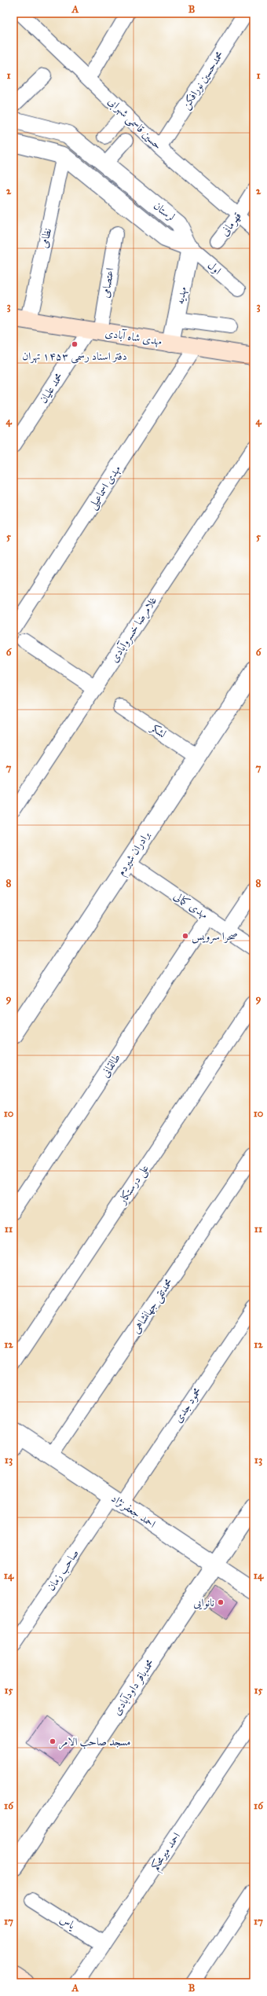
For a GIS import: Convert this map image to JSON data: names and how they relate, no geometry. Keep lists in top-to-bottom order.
{
  "streets": {
    "main road": ["مهدی شاه آبادی"],
    "street": [
      "محمدحسین نورافکن",
      "حسین قاسمی شهرابی",
      "لرستان",
      "قهرمانی",
      "نظامی",
      "اول",
      "اعتصامی",
      "مهدیه",
      "محمد علیان",
      "مهدی اسماعیلی",
      "غلامرضا خسروآبادی",
      "لشكر",
      "برادران شیردم",
      "مهدی کمالی",
      "طالقانی",
      "علی درستکار",
      "محمدتقی جهانشاهی",
      "محمود جدی",
      "احمد جعفرنژاد",
      "صاحب زمان",
      "محمدباقر داودآبادی",
      "احمد میرمحکم",
      "یاس"
    ]
  },
  "crossings": [
    ["محمدحسین نورافکن", "حسین قاسمی شهرابی"],
    ["حسین قاسمی شهرابی", "قهرمانی"],
    ["لرستان", "نظامی"],
    ["لرستان", "اول"],
    ["لرستان", "مهدیه"],
    ["نظامی", "مهدی شاه آبادی"],
    ["اول", "مهدیه"],
    ["اعتصامی", "مهدی شاه آبادی"],
    ["اعتصامی", "محمد علیان"],
    ["مهدیه", "مهدی شاه آبادی"],
    ["مهدی شاه آبادی", "محمد علیان"],
    ["مهدی شاه آبادی", "مهدی اسماعیلی"],
    ["لشكر", "برادران شیردم"],
    ["برادران شیردم", "مهدی کمالی"],
    ["مهدی کمالی", "طالقانی"],
    ["محمدتقی جهانشاهی", "احمد جعفرنژاد"],
    ["محمود جدی", "احمد جعفرنژاد"],
    ["محمود جدی", "صاحب زمان"],
    ["احمد جعفرنژاد", "صاحب زمان"],
    ["احمد جعفرنژاد", "محمدباقر داودآبادی"],
    ["احمد میرمحکم", "یاس"]
  ],
  "places": [
    "دفتر اسناد رسمی ۱۴۵۳ تهران",
    "صحرا سرویس",
    "نانوایی",
    "مسجد صاحب الامر"
  ],
  "grid": {
    "columns": ["A", "B"],
    "rows": [
      "1",
      "2",
      "3",
      "4",
      "5",
      "6",
      "7",
      "8",
      "9",
      "10",
      "11",
      "12",
      "13",
      "14",
      "15",
      "16",
      "17"
    ]
  }
}
